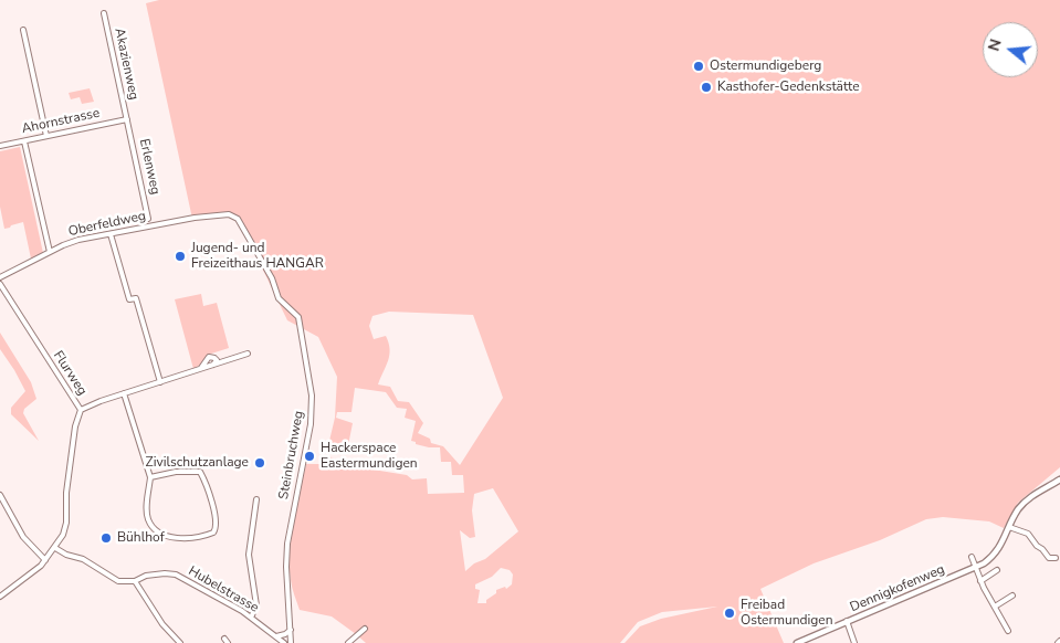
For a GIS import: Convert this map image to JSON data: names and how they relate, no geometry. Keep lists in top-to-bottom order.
{
  "streets": {
    "street": [
      "Akazienweg",
      "Ahornstrasse",
      "Erlenweg",
      "Oberfeldweg",
      "Flurweg",
      "Steinbruchweg",
      "Dennigkofenweg",
      "Hubelstrasse"
    ]
  },
  "crossings": [
    ["Akazienweg", "Ahornstrasse"],
    ["Akazienweg", "Erlenweg"],
    ["Ahornstrasse", "Erlenweg"],
    ["Oberfeldweg", "Steinbruchweg"],
    ["Flurweg", "Hubelstrasse"]
  ],
  "places": [
    "Ostermundigeberg",
    "Kasthofer-Gedenkstätte",
    "Jugend- und Freizeithaus HANGAR",
    "Hackerspace Eastermundigen",
    "Zivilschutzanlage",
    "Bühlhof",
    "Freibad Ostermundigen"
  ],
  "north": "left"
}
